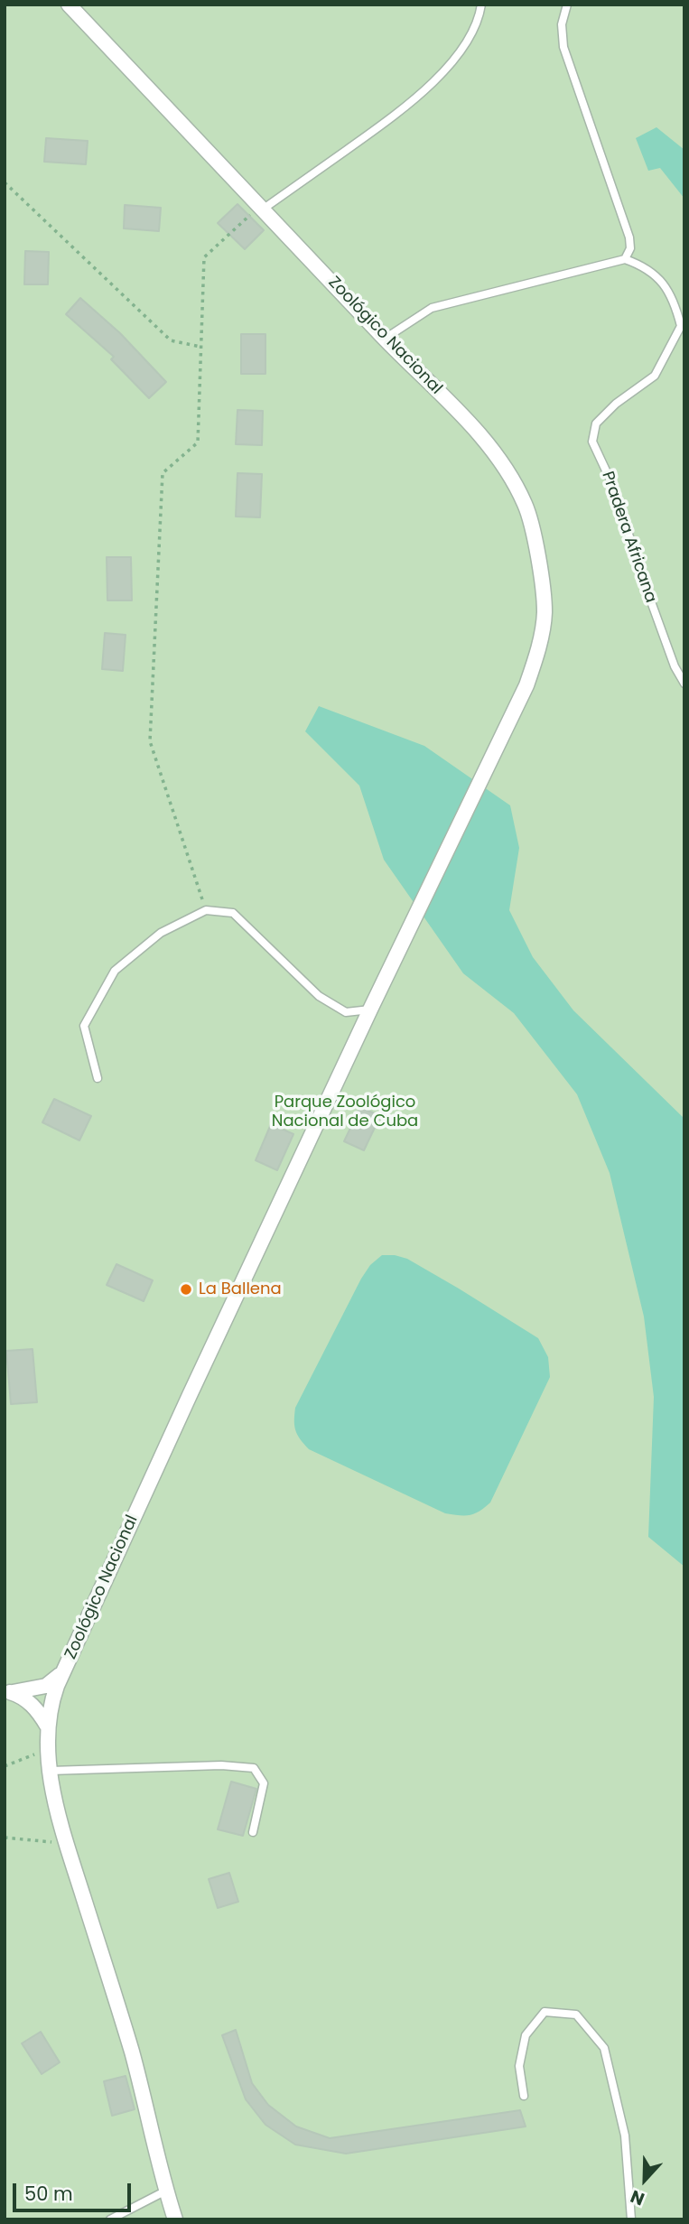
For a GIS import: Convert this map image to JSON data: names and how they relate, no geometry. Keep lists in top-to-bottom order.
{
  "streets": {
    "street": ["Zoológico Nacional"],
    "lane": ["Pradera Africana"]
  },
  "parks": ["Parque Zoológico Nacional de Cuba"],
  "places": ["La Ballena"],
  "scale_bar": "50 m",
  "north": "bottom"
}
